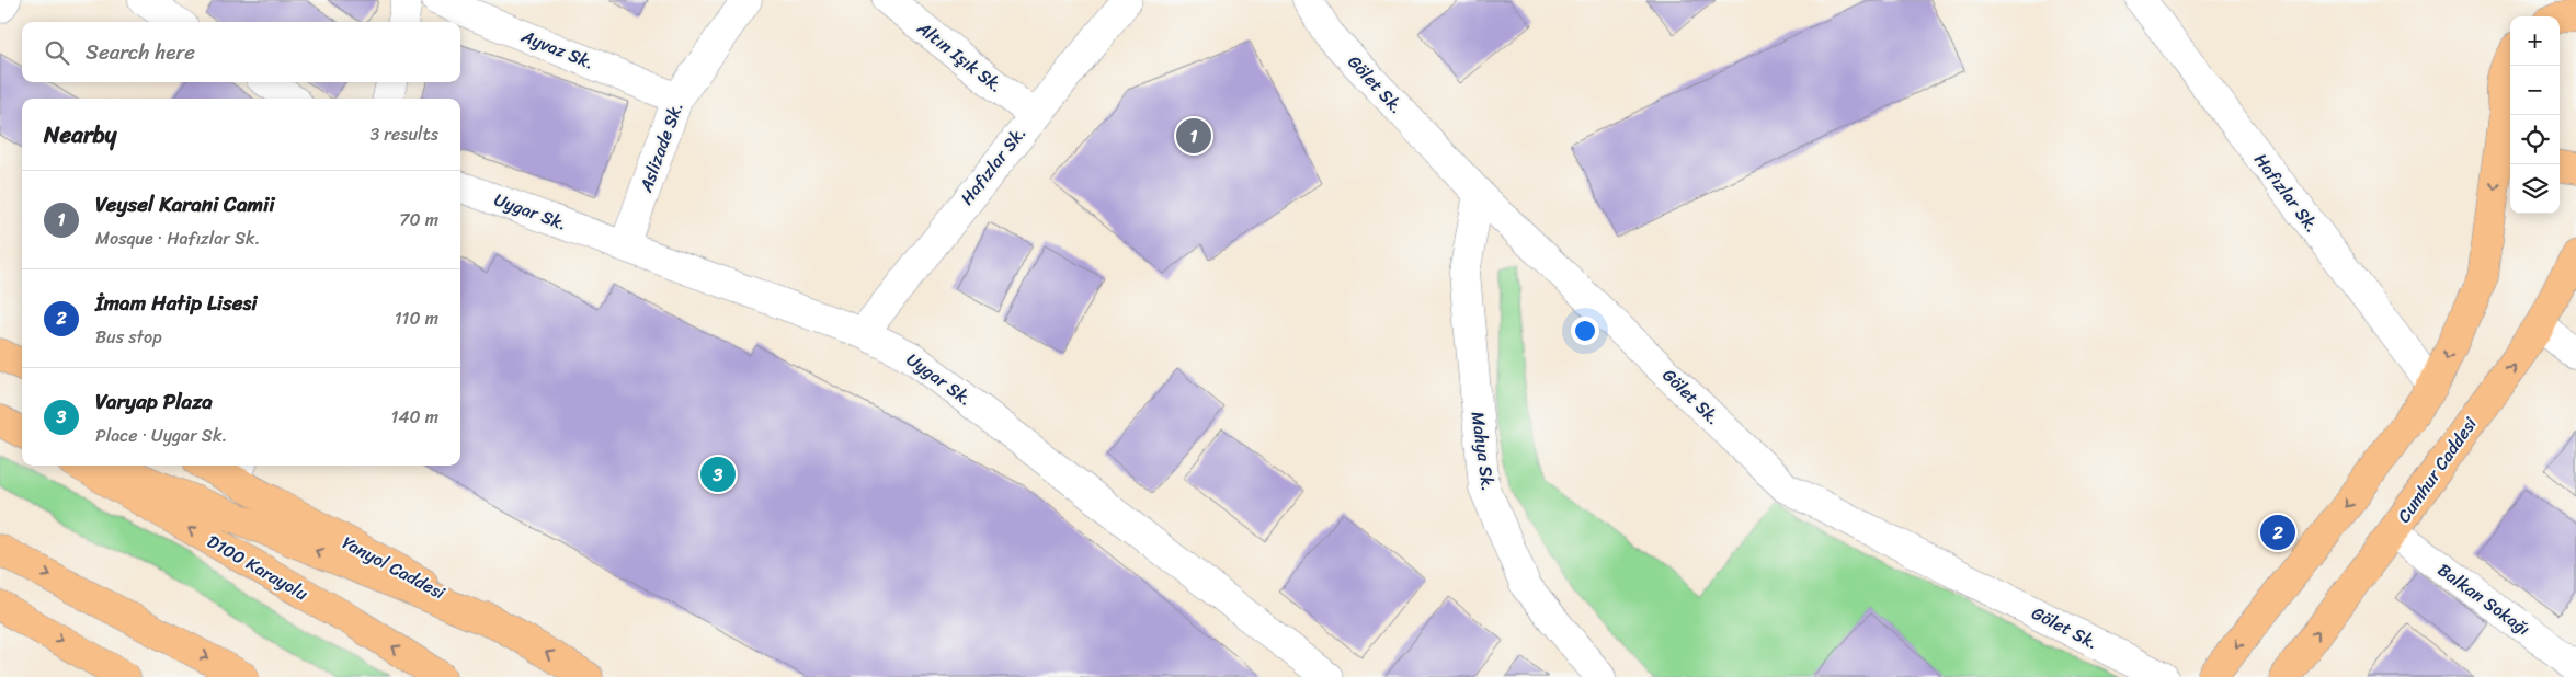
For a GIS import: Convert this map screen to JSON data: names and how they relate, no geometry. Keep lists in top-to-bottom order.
{
  "streets": {
    "main road": ["Cumhur Caddesi", "D100 Karayolu", "Yanyol Caddesi"],
    "street": [
      "Ayvaz Sk.",
      "Altın Işık Sk.",
      "Gölet Sk.",
      "Aslizade Sk.",
      "Hafızlar Sk.",
      "Uygar Sk.",
      "Mahya Sk.",
      "Balkan Sokağı"
    ]
  },
  "crossings": [
    ["Ayvaz Sk.", "Aslizade Sk."],
    ["Altın Işık Sk.", "Hafızlar Sk."],
    ["Gölet Sk.", "Mahya Sk."],
    ["Aslizade Sk.", "Uygar Sk."],
    ["Hafızlar Sk.", "Uygar Sk."],
    ["Cumhur Caddesi", "Balkan Sokağı"]
  ],
  "page": {
    "map_buttons": ["+", "−"],
    "search": "Search here",
    "heading": ["Nearby", "3 results"],
    "pins": ["1", "3", "2"],
    "list": [
      {
        "mark": "1",
        "name": "Veysel Karani Camii",
        "note": "Mosque · Hafızlar Sk.",
        "value": "70 m"
      },
      {
        "mark": "2",
        "name": "İmam Hatip Lisesi",
        "note": "Bus stop",
        "value": "110 m"
      },
      {
        "mark": "3",
        "name": "Varyap Plaza",
        "note": "Place · Uygar Sk.",
        "value": "140 m"
      }
    ]
  }
}
